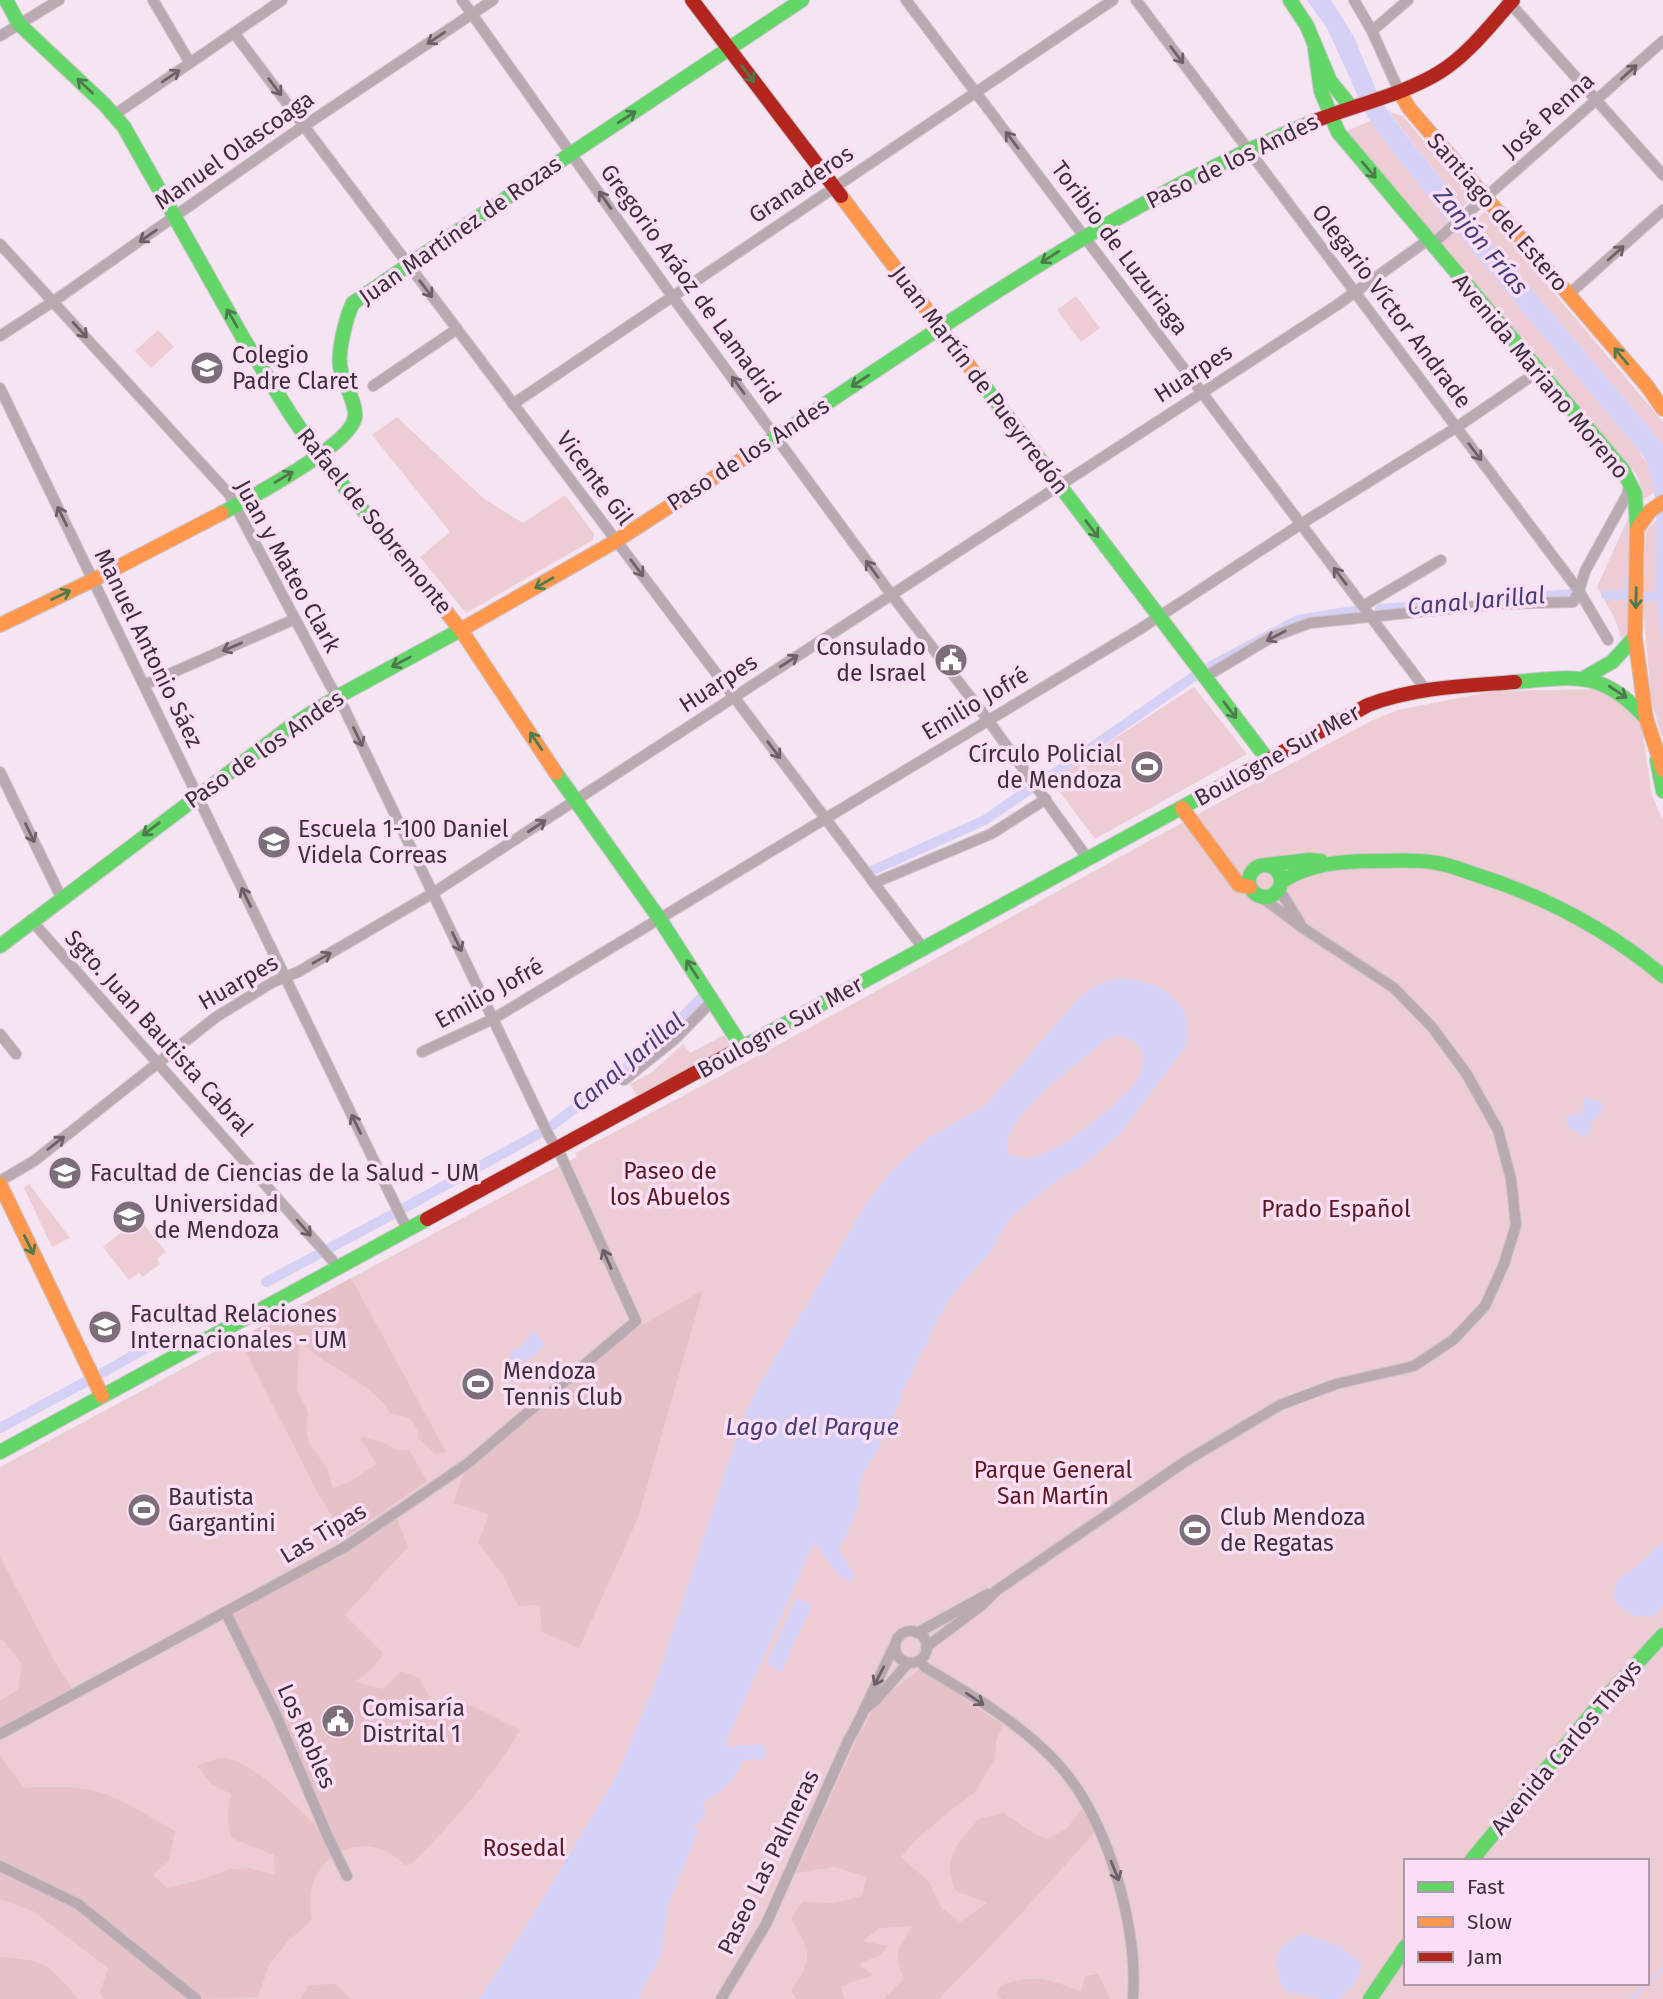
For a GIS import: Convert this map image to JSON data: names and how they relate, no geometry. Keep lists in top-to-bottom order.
{
  "streets": {
    "main road": [
      "Paso de los Andes",
      "Santiago del Estero",
      "Juan Martínez de Rozas",
      "Avenida Mariano Moreno",
      "Juan Martín de Pueyrredón",
      "Rafael de Sobremonte",
      "Boulogne Sur Mer",
      "Avenida Carlos Thays"
    ],
    "street": [
      "José Penna",
      "Manuel Olascoaga",
      "Granaderos",
      "Toribio de Luzuriaga",
      "Gregorio Aráoz de Lamadrid",
      "Olegario Víctor Andrade",
      "Huarpes",
      "Vicente Gil",
      "Juan y Mateo Clark",
      "Manuel Antonio Sáez",
      "Emilio Jofré",
      "Sgto. Juan Bautista Cabral",
      "Las Tipas",
      "Los Robles",
      "Paseo Las Palmeras"
    ]
  },
  "crossings": [
    ["José Penna", "Santiago del Estero"],
    ["José Penna", "Huarpes"],
    ["Manuel Olascoaga", "Gregorio Aráoz de Lamadrid"],
    ["Manuel Olascoaga", "Vicente Gil"],
    ["Manuel Olascoaga", "Rafael de Sobremonte"],
    ["Manuel Olascoaga", "Juan y Mateo Clark"],
    ["Paso de los Andes", "Santiago del Estero"],
    ["Paso de los Andes", "Toribio de Luzuriaga"],
    ["Paso de los Andes", "Gregorio Aráoz de Lamadrid"],
    ["Paso de los Andes", "Olegario Víctor Andrade"],
    ["Paso de los Andes", "Avenida Mariano Moreno"],
    ["Paso de los Andes", "Juan Martín de Pueyrredón"],
    ["Paso de los Andes", "Vicente Gil"],
    ["Paso de los Andes", "Rafael de Sobremonte"],
    ["Paso de los Andes", "Juan y Mateo Clark"],
    ["Paso de los Andes", "Manuel Antonio Sáez"],
    ["Paso de los Andes", "Sgto. Juan Bautista Cabral"],
    ["Granaderos", "Toribio de Luzuriaga"],
    ["Granaderos", "Gregorio Aráoz de Lamadrid"],
    ["Granaderos", "Juan Martín de Pueyrredón"],
    ["Granaderos", "Vicente Gil"],
    ["Juan Martínez de Rozas", "Gregorio Aráoz de Lamadrid"],
    ["Juan Martínez de Rozas", "Juan Martín de Pueyrredón"],
    ["Juan Martínez de Rozas", "Vicente Gil"],
    ["Juan Martínez de Rozas", "Rafael de Sobremonte"],
    ["Juan Martínez de Rozas", "Juan y Mateo Clark"],
    ["Juan Martínez de Rozas", "Manuel Antonio Sáez"],
    ["Toribio de Luzuriaga", "Huarpes"],
    ["Toribio de Luzuriaga", "Emilio Jofré"],
    ["Toribio de Luzuriaga", "Boulogne Sur Mer"],
    ["Gregorio Aráoz de Lamadrid", "Huarpes"],
    ["Gregorio Aráoz de Lamadrid", "Emilio Jofré"],
    ["Gregorio Aráoz de Lamadrid", "Boulogne Sur Mer"],
    ["Olegario Víctor Andrade", "Huarpes"],
    ["Olegario Víctor Andrade", "Emilio Jofré"],
    ["Huarpes", "Avenida Mariano Moreno"],
    ["Huarpes", "Juan Martín de Pueyrredón"],
    ["Huarpes", "Vicente Gil"],
    ["Huarpes", "Rafael de Sobremonte"],
    ["Huarpes", "Juan y Mateo Clark"],
    ["Huarpes", "Manuel Antonio Sáez"],
    ["Huarpes", "Sgto. Juan Bautista Cabral"],
    ["Avenida Mariano Moreno", "Emilio Jofré"],
    ["Avenida Mariano Moreno", "Boulogne Sur Mer"],
    ["Juan Martín de Pueyrredón", "Emilio Jofré"],
    ["Juan Martín de Pueyrredón", "Boulogne Sur Mer"],
    ["Vicente Gil", "Emilio Jofré"],
    ["Vicente Gil", "Boulogne Sur Mer"],
    ["Rafael de Sobremonte", "Emilio Jofré"],
    ["Rafael de Sobremonte", "Boulogne Sur Mer"],
    ["Juan y Mateo Clark", "Emilio Jofré"],
    ["Juan y Mateo Clark", "Boulogne Sur Mer"],
    ["Juan y Mateo Clark", "Las Tipas"],
    ["Manuel Antonio Sáez", "Boulogne Sur Mer"],
    ["Boulogne Sur Mer", "Sgto. Juan Bautista Cabral"],
    ["Las Tipas", "Los Robles"]
  ],
  "one_way": [
    "Manuel Olascoaga",
    "Paso de los Andes",
    "Juan Martínez de Rozas",
    "Gregorio Aráoz de Lamadrid",
    "Olegario Víctor Andrade",
    "Huarpes",
    "Juan Martín de Pueyrredón",
    "Vicente Gil",
    "Rafael de Sobremonte",
    "Manuel Antonio Sáez",
    "Sgto. Juan Bautista Cabral"
  ],
  "water": ["Zanjón Frías", "Canal Jarillal", "Lago del Parque"],
  "parks": [
    "Paseo de los Abuelos",
    "Prado Español",
    "Parque General San Martín",
    "Rosedal"
  ],
  "places": {
    "school or university": [
      "Colegio Padre Claret",
      "Escuela 1-100 Daniel Videla Correas",
      "Facultad de Ciencias de la Salud - UM",
      "Universidad de Mendoza",
      "Facultad Relaciones Internacionales - UM"
    ],
    "public building": ["Consulado de Israel", "Comisaría Distrital 1"],
    "sports": [
      "Círculo Policial de Mendoza",
      "Mendoza Tennis Club",
      "Bautista Gargantini",
      "Club Mendoza de Regatas"
    ]
  },
  "legend": ["Fast", "Slow", "Jam"]
}
